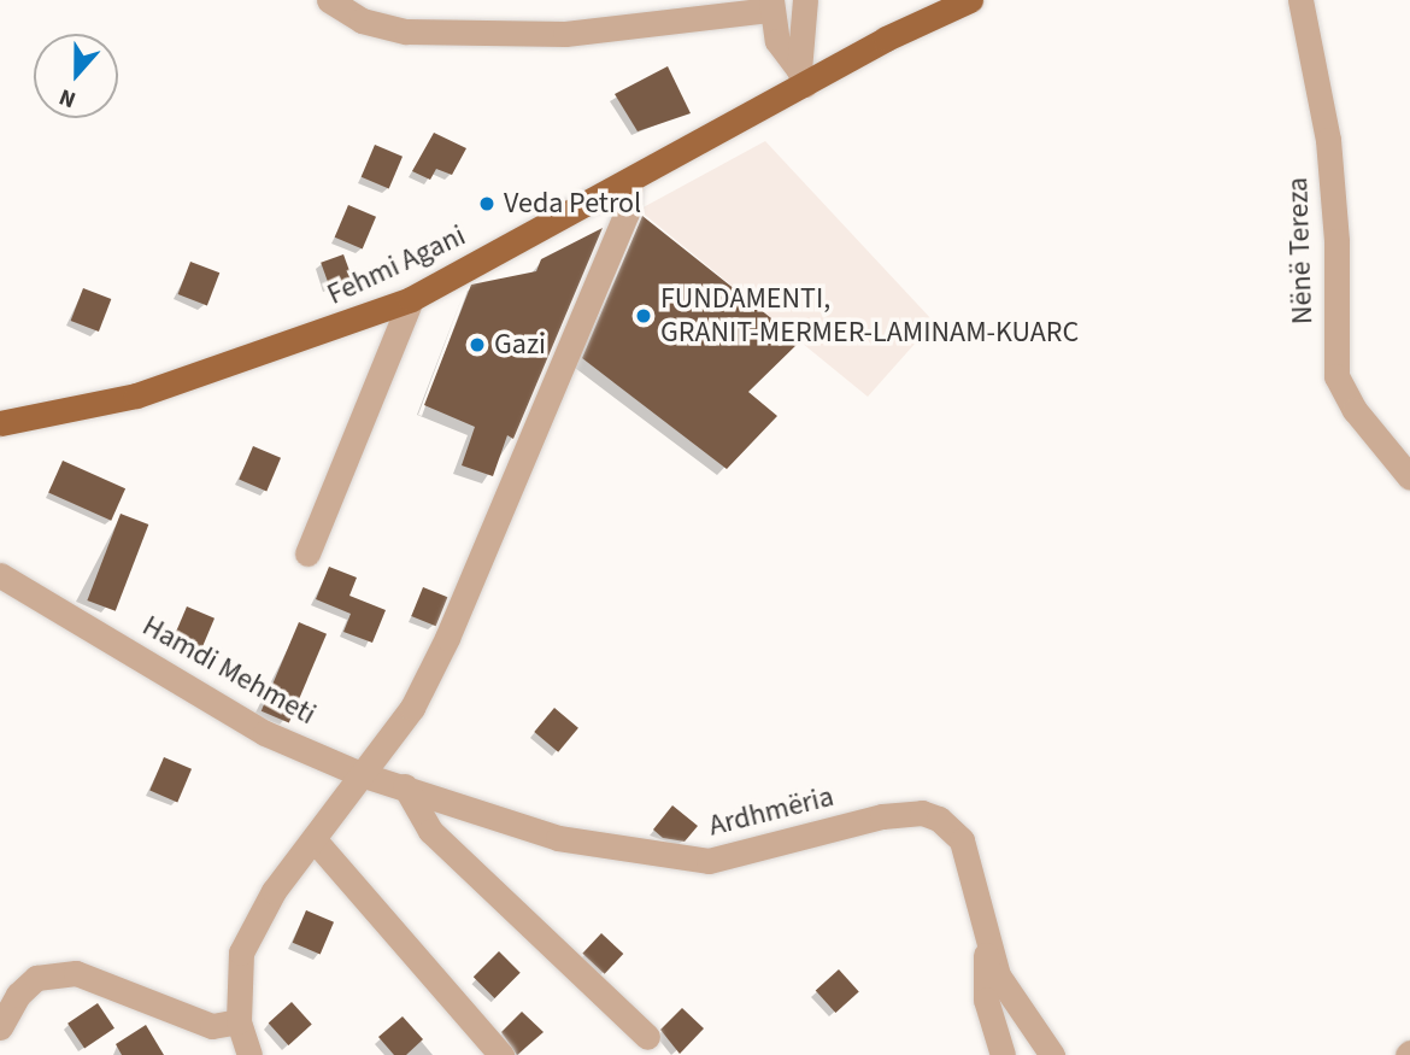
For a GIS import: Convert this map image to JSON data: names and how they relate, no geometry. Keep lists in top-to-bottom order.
{
  "streets": {
    "main road": ["Fehmi Agani"],
    "street": ["Nënë Tereza", "Hamdi Mehmeti", "Ardhmëria"]
  },
  "crossings": [
    ["Hamdi Mehmeti", "Ardhmëria"]
  ],
  "places": ["Veda Petrol", "FUNDAMENTI, GRANIT-MERMER-LAMINAM-KUARC", "Gazi"],
  "north": "bottom"
}
